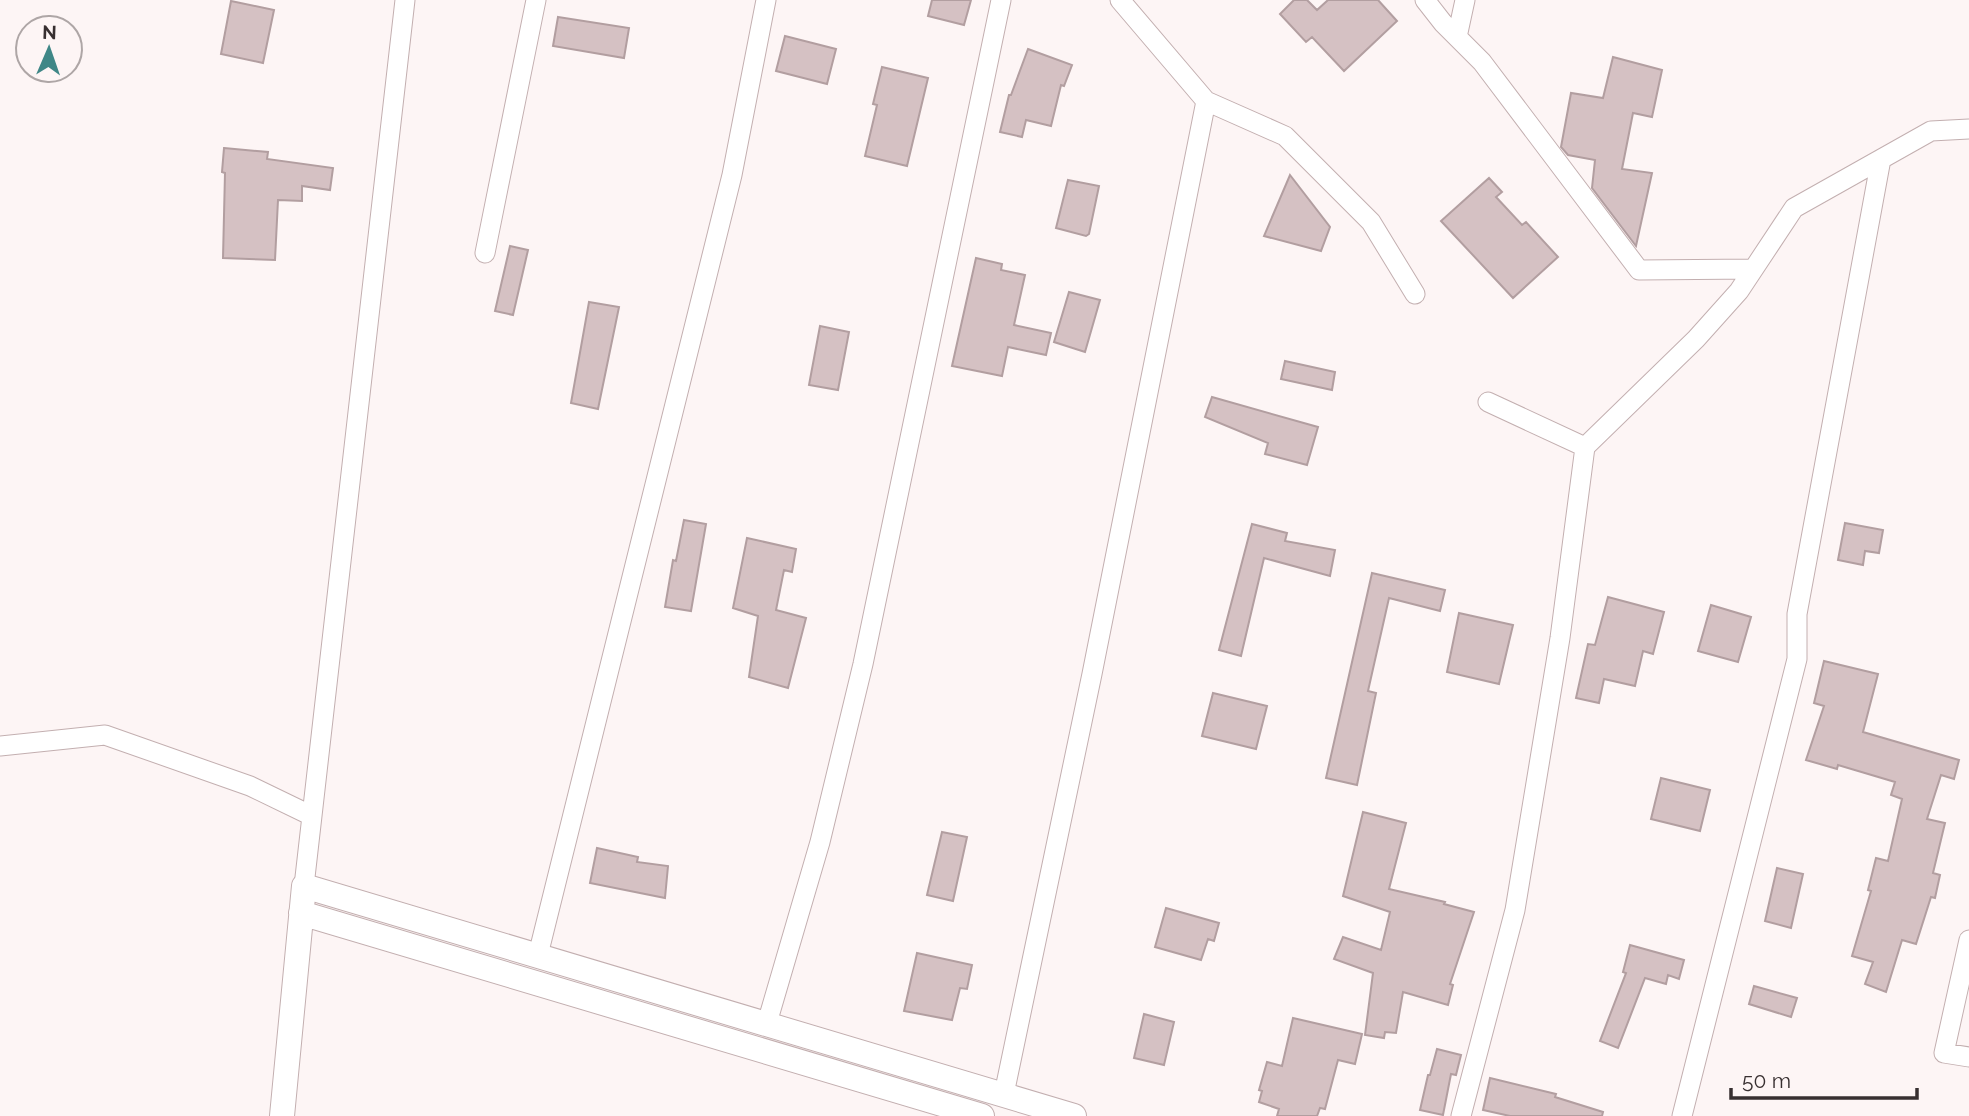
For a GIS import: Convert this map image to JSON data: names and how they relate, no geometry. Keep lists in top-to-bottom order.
{
  "scale_bar": "50 m",
  "north": "top"
}
